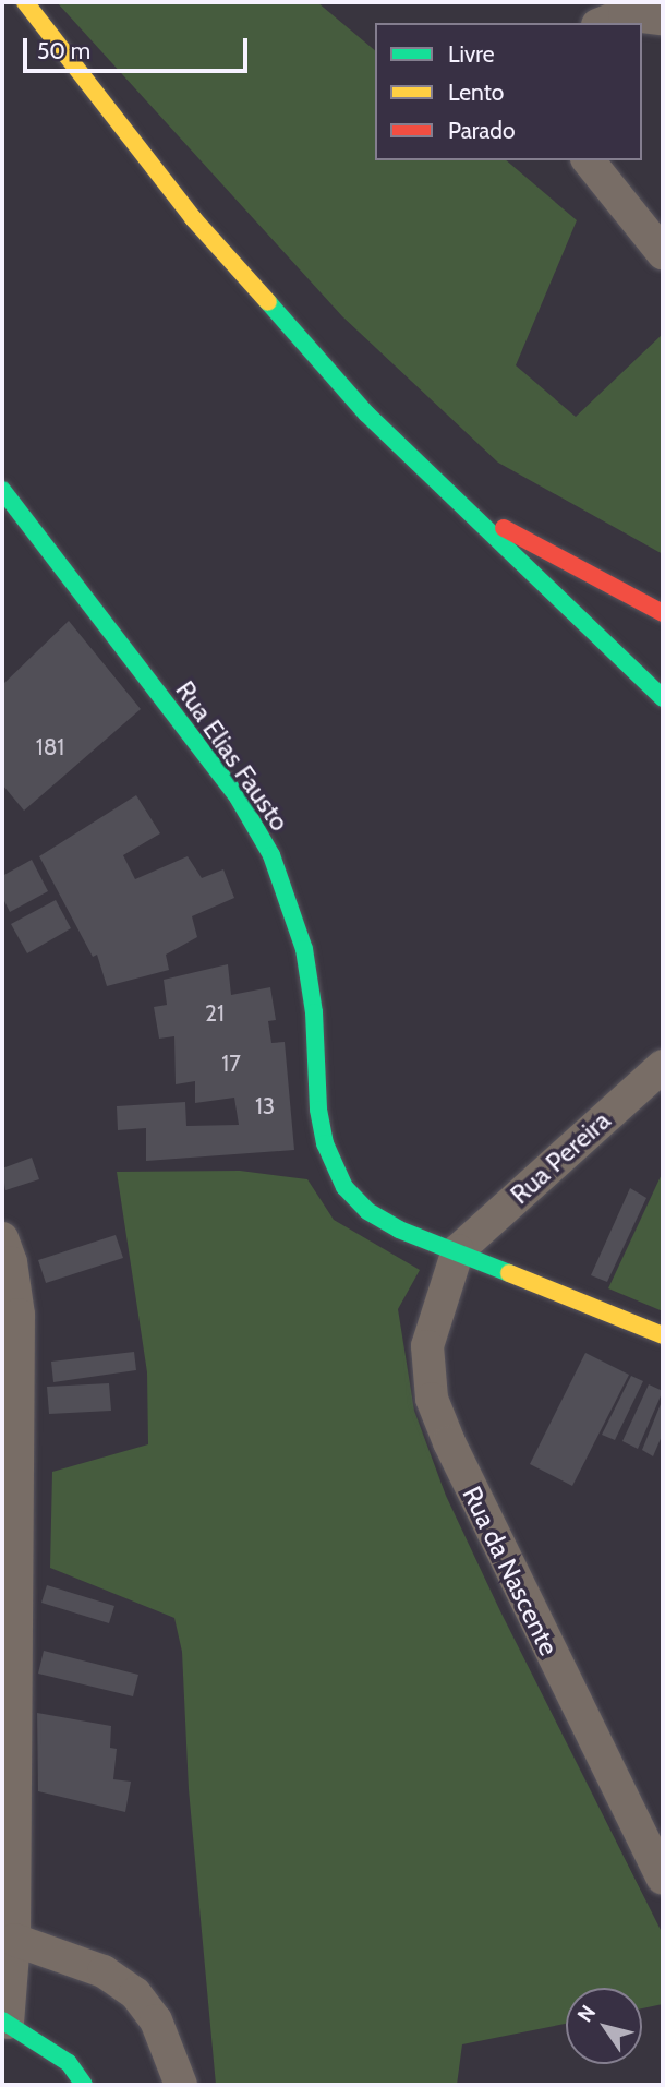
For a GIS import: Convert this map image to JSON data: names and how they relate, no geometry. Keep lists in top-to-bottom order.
{
  "streets": {
    "main road": ["Rua Elias Fausto"],
    "street": ["Rua Pereira", "Rua da Nascente"]
  },
  "crossings": [
    ["Rua Elias Fausto", "Rua Pereira"],
    ["Rua Elias Fausto", "Rua da Nascente"],
    ["Rua Pereira", "Rua da Nascente"]
  ],
  "house_numbers": [
    "181",
    "21",
    "17",
    "13"
  ],
  "legend": ["Livre", "Lento", "Parado"],
  "scale_bar": "50 m",
  "north": "top left"
}
